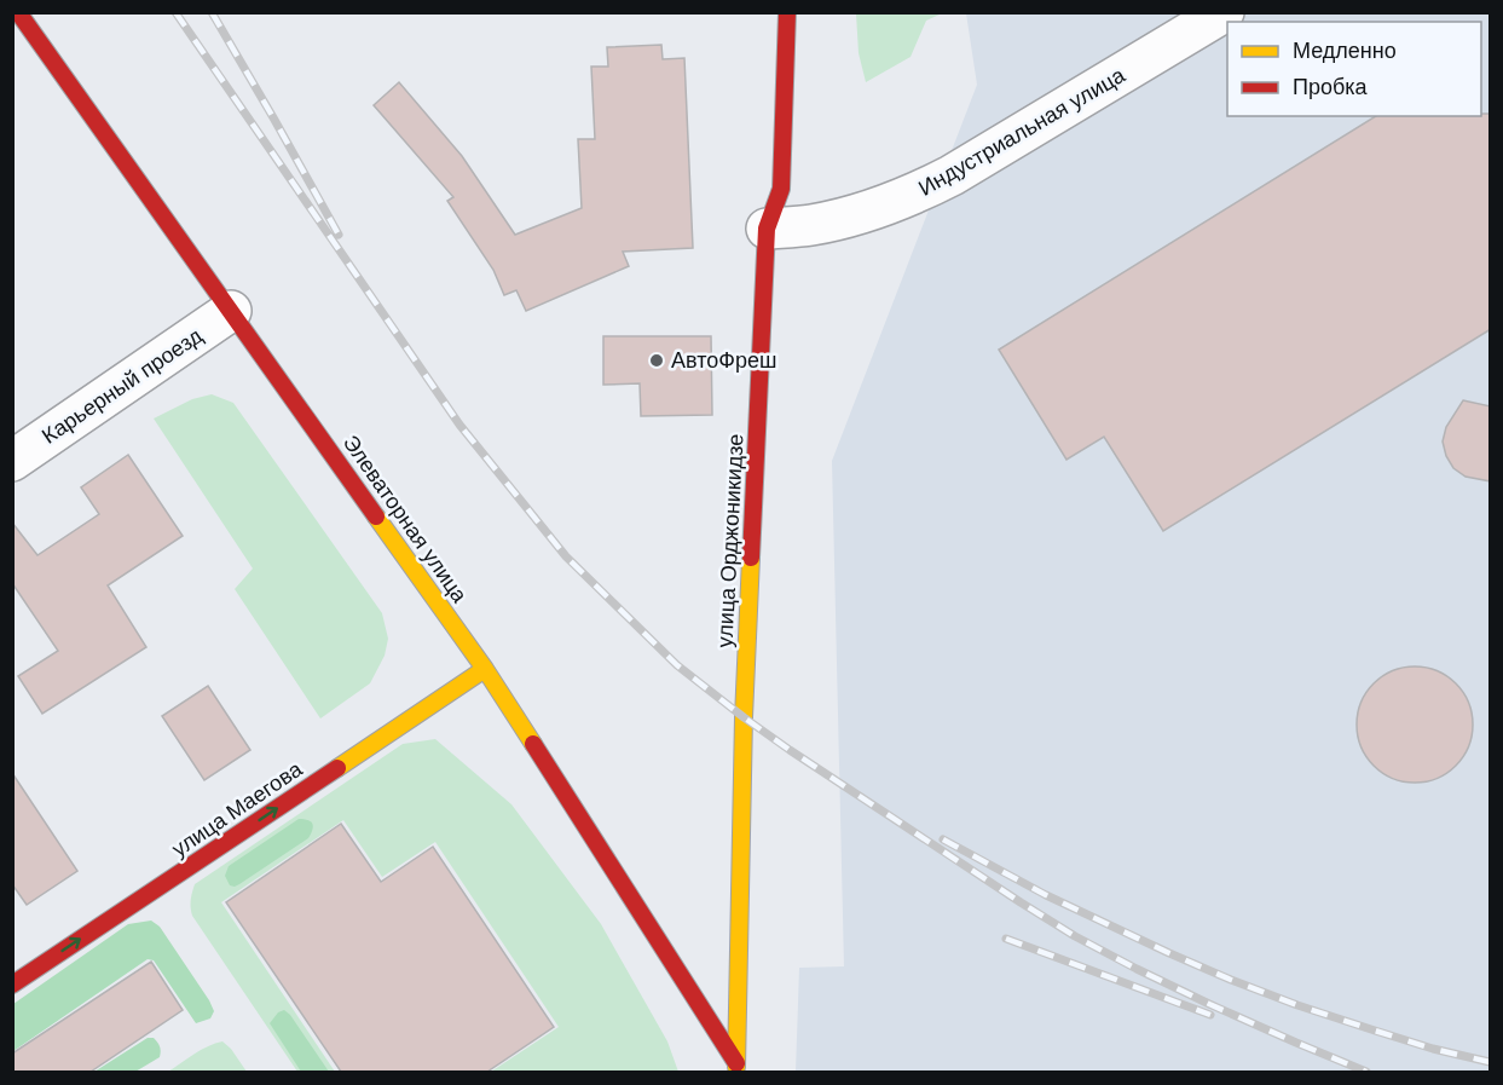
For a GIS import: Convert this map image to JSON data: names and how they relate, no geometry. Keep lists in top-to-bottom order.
{
  "streets": {
    "main road": ["Элеваторная улица", "улица Орджоникидзе", "улица Маегова"],
    "street": ["Индустриальная улица", "Карьерный проезд"]
  },
  "crossings": [
    ["Индустриальная улица", "улица Орджоникидзе"],
    ["Карьерный проезд", "Элеваторная улица"],
    ["Элеваторная улица", "улица Орджоникидзе"],
    ["Элеваторная улица", "улица Маегова"]
  ],
  "one_way": ["улица Маегова"],
  "places": ["АвтоФреш"],
  "legend": ["Медленно", "Пробка"]
}
